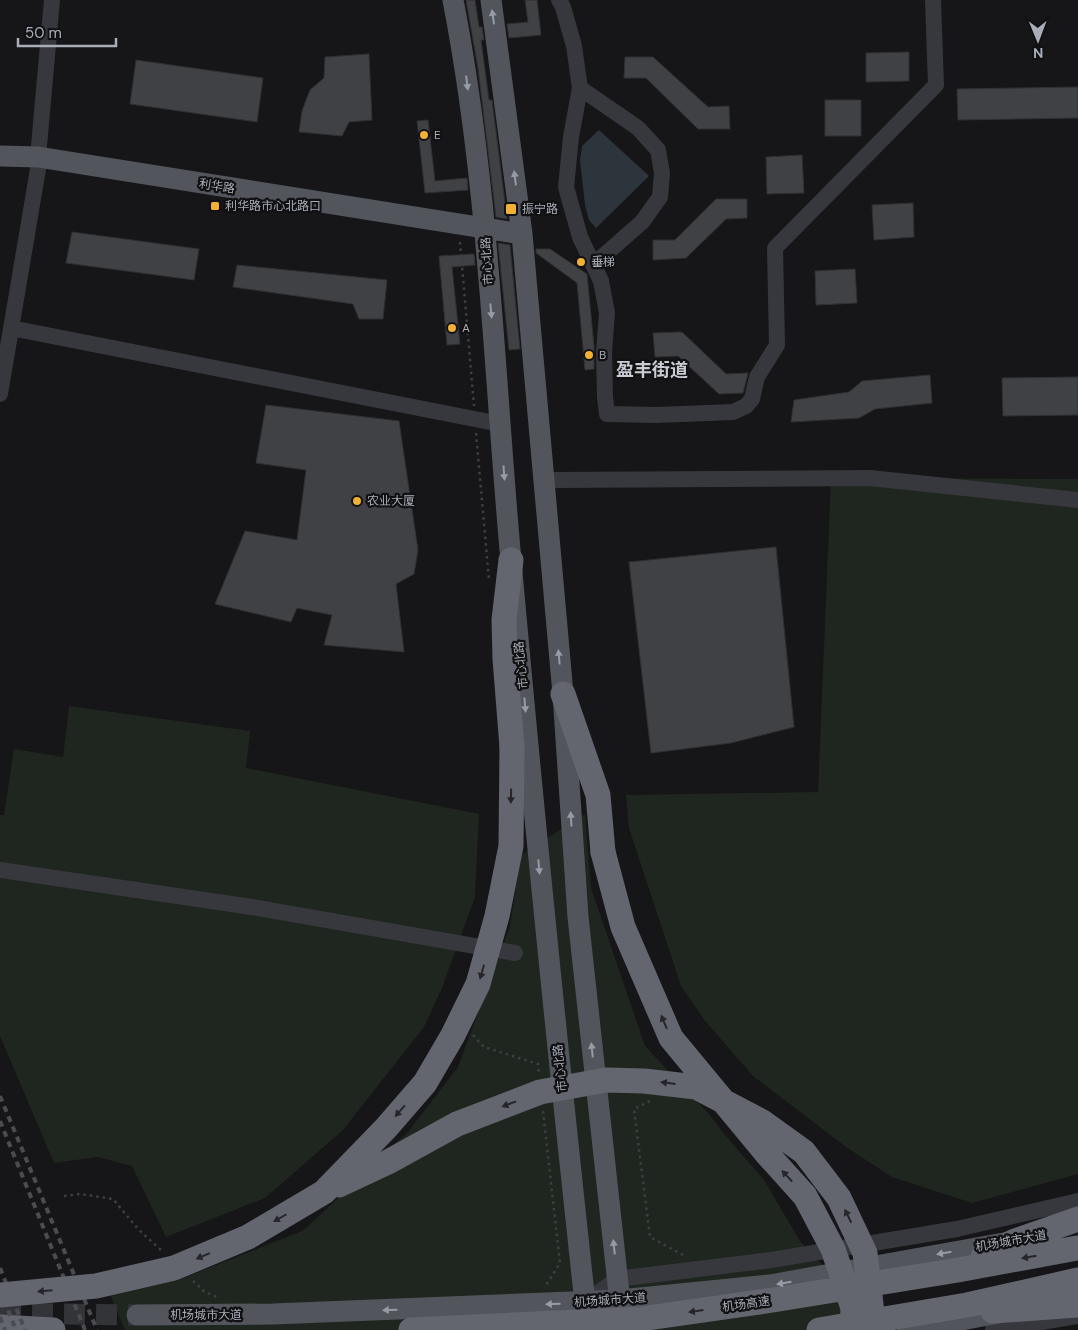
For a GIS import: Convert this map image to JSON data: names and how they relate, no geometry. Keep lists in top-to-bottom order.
{
  "streets": {
    "highway": ["机场高速"],
    "main road": ["利华路", "市心北路", "机场城市大道"]
  },
  "crossings": [
    ["利华路", "市心北路"],
    ["市心北路", "机场城市大道"]
  ],
  "one_way": ["机场城市大道"],
  "districts": ["盈丰街道"],
  "places": {
    "other": [
      "E",
      "垂梯",
      "A",
      "B",
      "农业大厦"
    ],
    "transit": ["利华路市心北路口", "振宁路"]
  },
  "scale_bar": "50 m",
  "north": "bottom"
}
